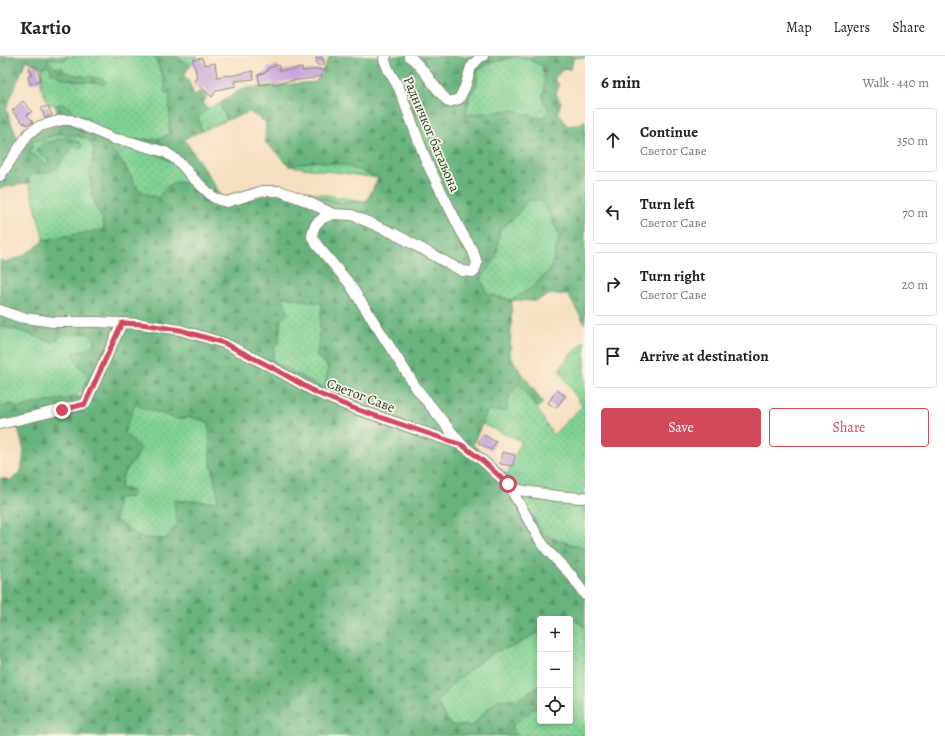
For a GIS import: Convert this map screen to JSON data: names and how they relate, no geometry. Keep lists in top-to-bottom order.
{
  "streets": {
    "street": ["Радничког батаљона", "Светог Саве"]
  },
  "page": {
    "header": "Kartio",
    "nav": ["Map", "Layers", "Share"],
    "heading": ["6 min", "Walk · 440 m"],
    "list": [
      ["Continue", "Светог Саве", "350 m"],
      ["Turn left", "Светог Саве", "70 m"],
      ["Turn right", "Светог Саве", "20 m"],
      "Arrive at destination"
    ],
    "buttons": ["Save", "Share"],
    "map_buttons": ["+", "−"]
  }
}
